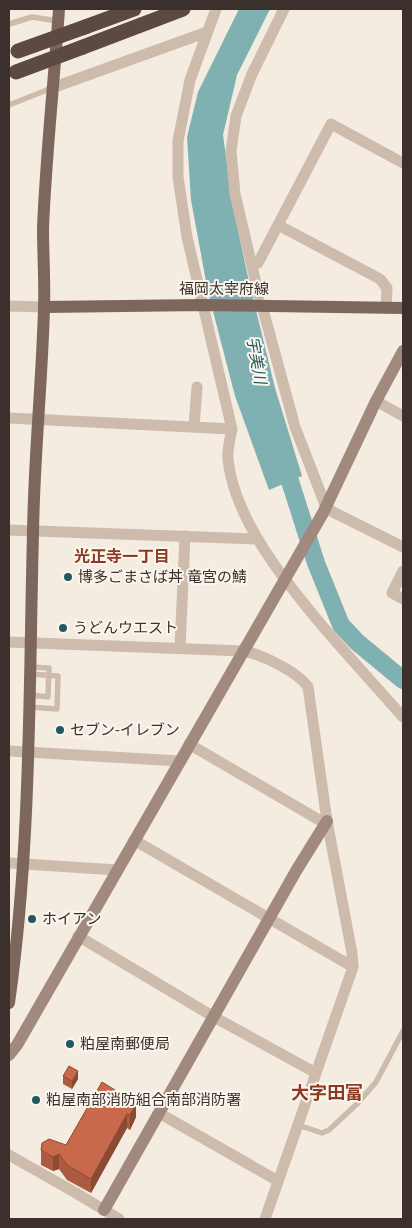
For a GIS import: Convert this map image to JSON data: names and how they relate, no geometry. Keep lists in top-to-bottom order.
{
  "streets": {
    "main road": ["福岡太宰府線"]
  },
  "districts": ["光正寺一丁目", "大字田富"],
  "water": ["宇美川"],
  "places": [
    "博多ごまさば丼 竜宮の鯖",
    "うどんウエスト",
    "セブン-イレブン",
    "ホイアン",
    "粕屋南郵便局",
    "粕屋南部消防組合南部消防署"
  ]
}
